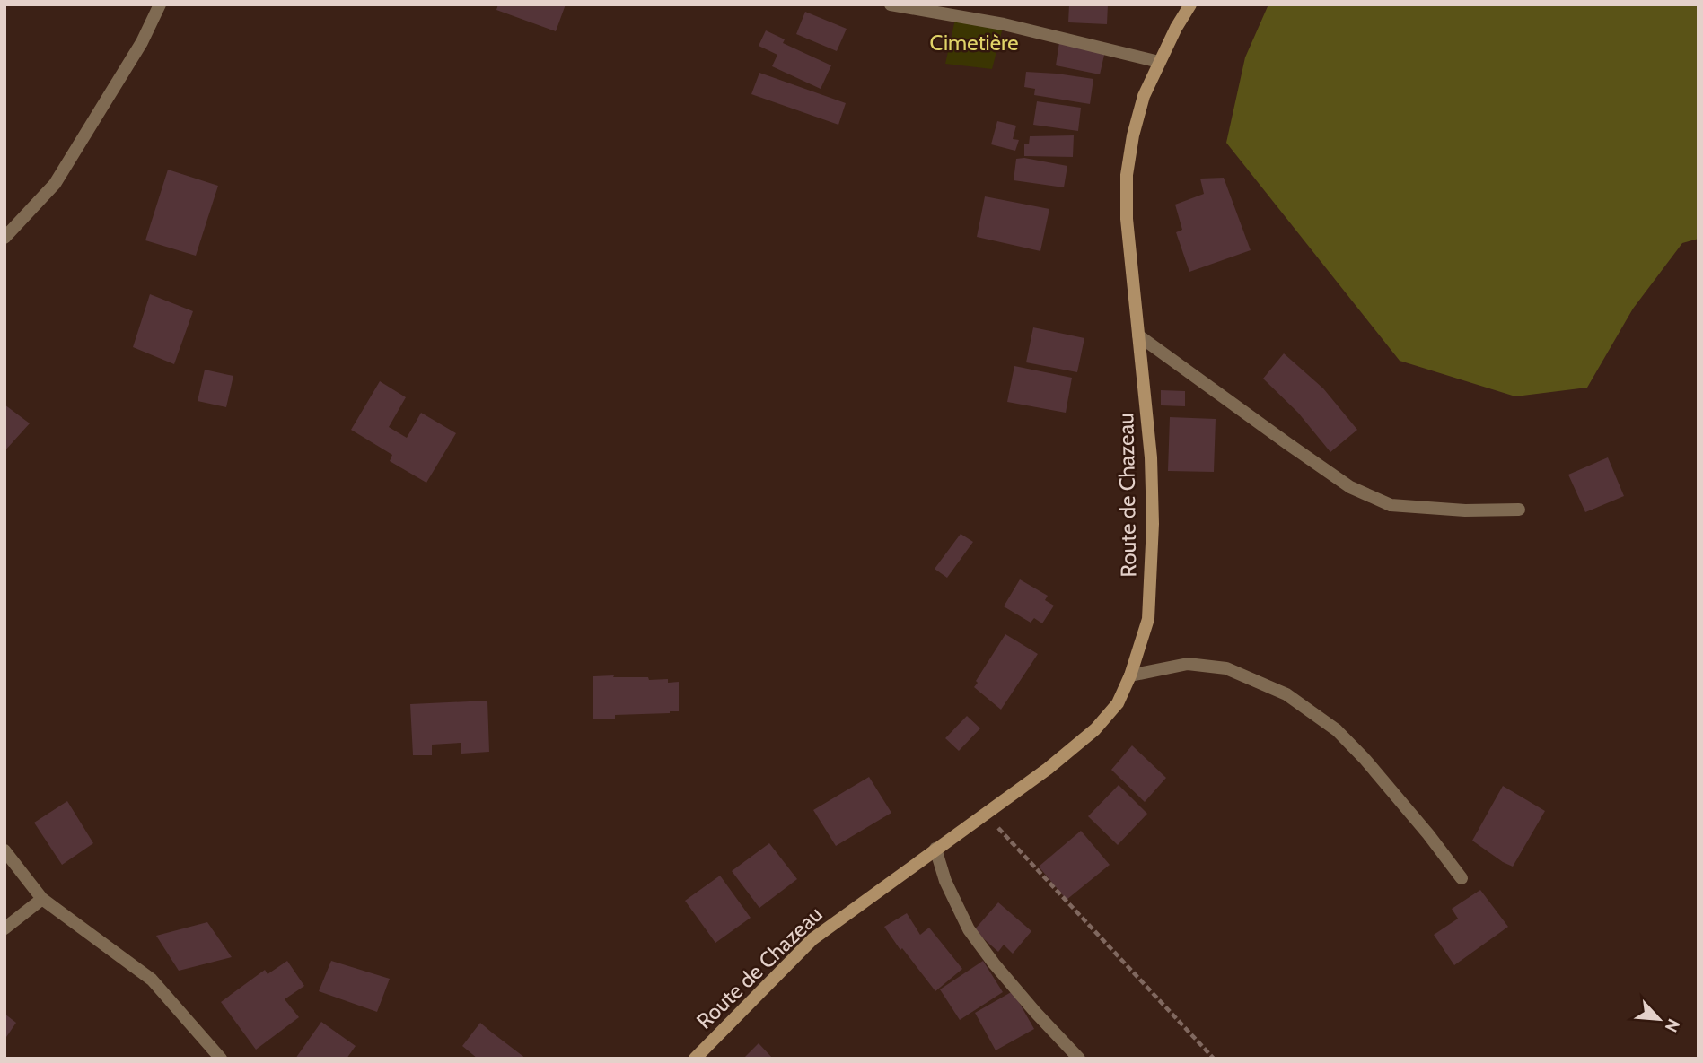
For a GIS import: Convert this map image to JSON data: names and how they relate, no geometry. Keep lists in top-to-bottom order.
{
  "streets": {
    "main road": ["Route de Chazeau"]
  },
  "parks": ["Cimetière"],
  "north": "bottom right"
}
